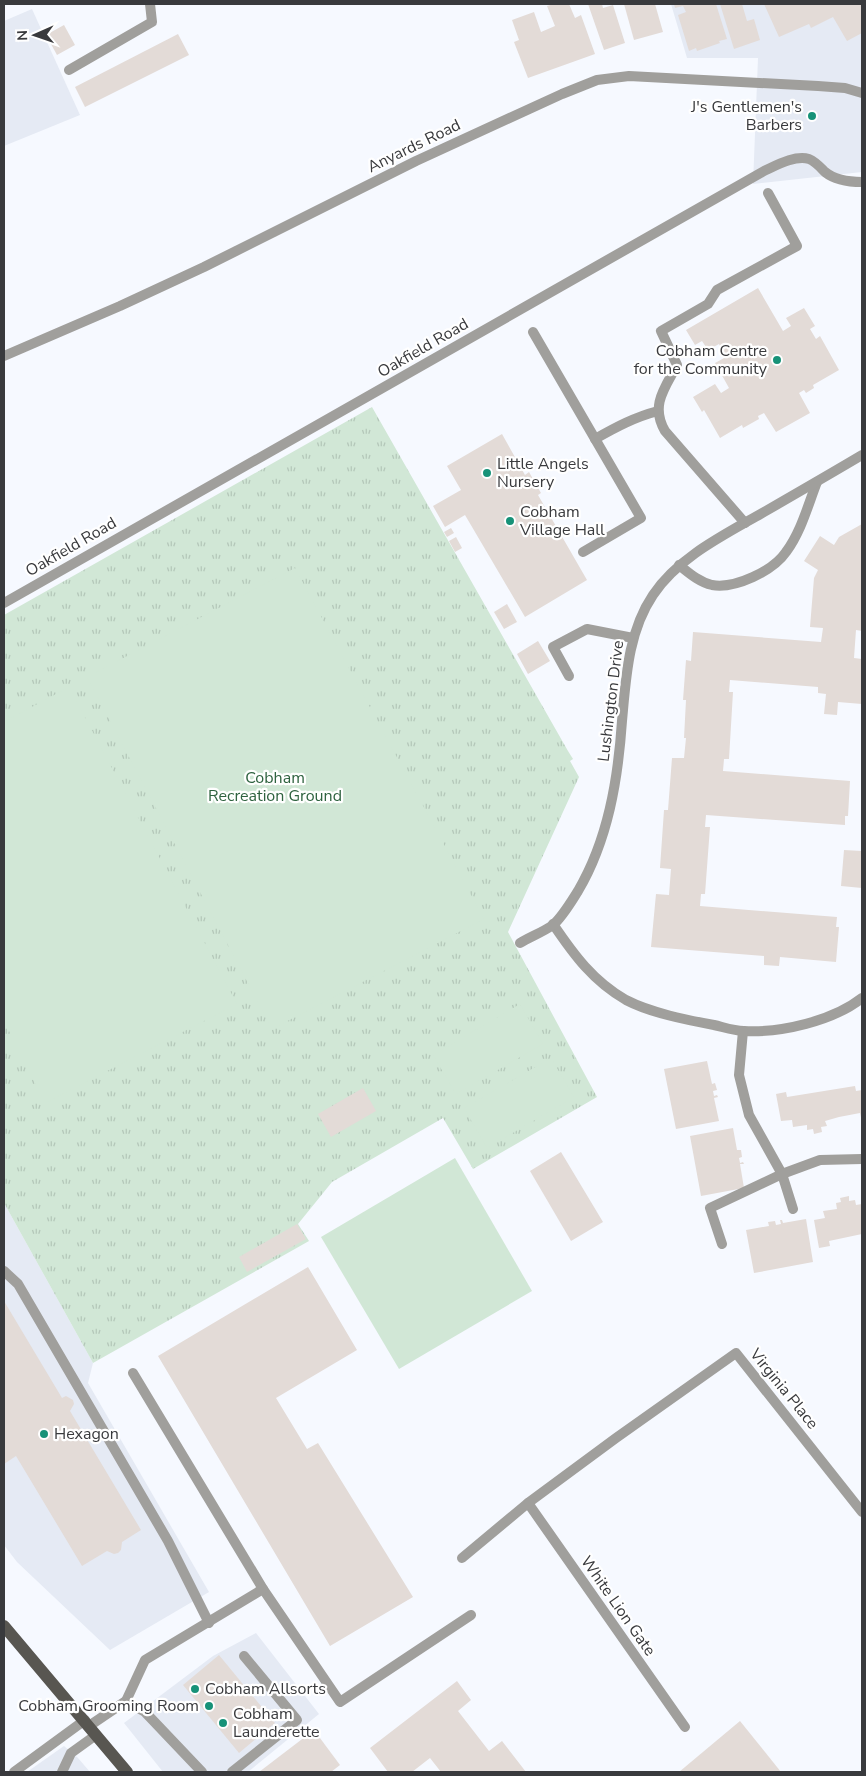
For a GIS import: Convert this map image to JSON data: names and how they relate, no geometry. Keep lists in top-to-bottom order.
{
  "streets": {
    "street": [
      "Anyards Road",
      "Oakfield Road",
      "Lushington Drive",
      "Virginia Place",
      "White Lion Gate"
    ]
  },
  "crossings": [
    ["Virginia Place", "White Lion Gate"]
  ],
  "parks": ["Cobham Recreation Ground"],
  "places": [
    "J's Gentlemen's Barbers",
    "Cobham Centre for the Community",
    "Little Angels Nursery",
    "Cobham Village Hall",
    "Hexagon",
    "Cobham Allsorts",
    "Cobham Grooming Room",
    "Cobham Launderette"
  ],
  "north": "left"
}
